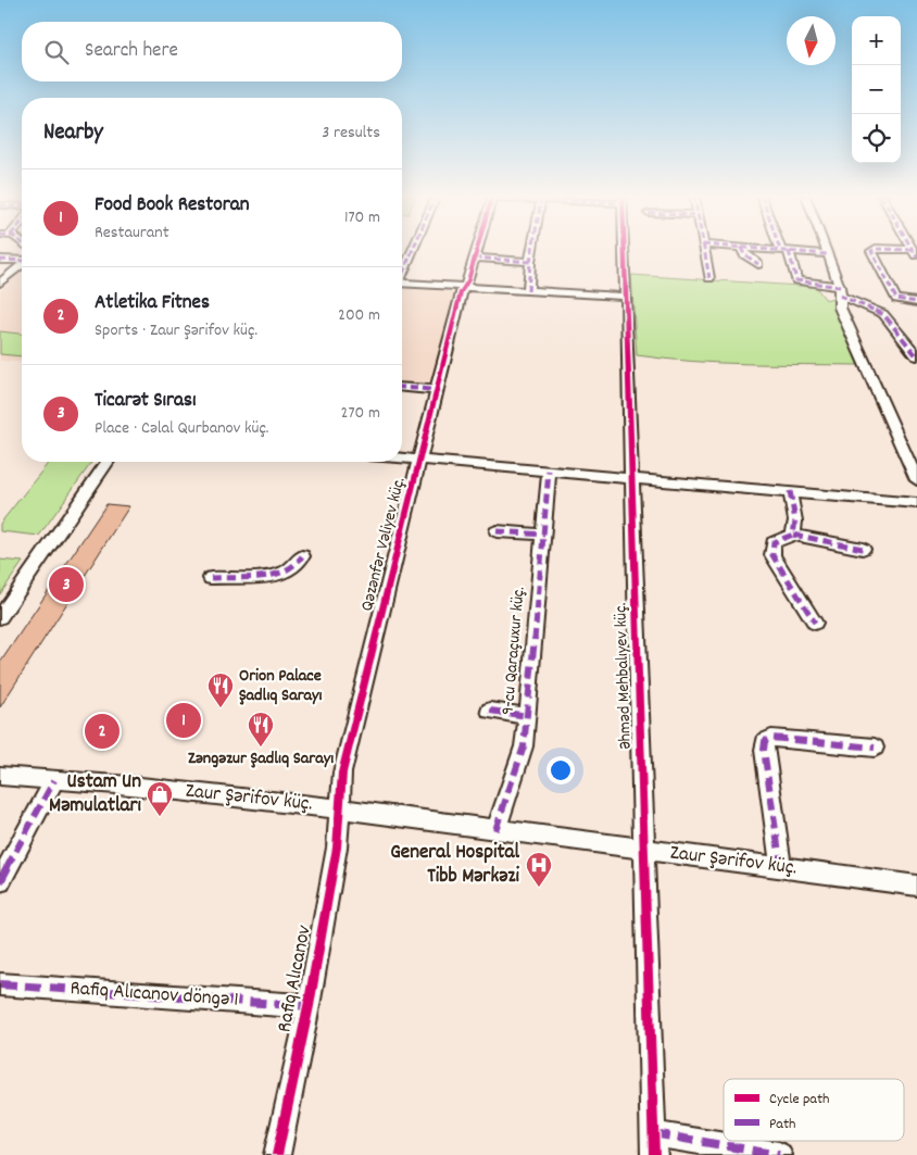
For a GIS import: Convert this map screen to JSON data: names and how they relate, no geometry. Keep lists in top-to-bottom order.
{
  "streets": {
    "street": [
      "Qəzənfər Vəliyev küç.",
      "9-cu Qaraçuxur küç.",
      "Əhməd Mehbalıyev küç.",
      "Zaur Şərifov küç.",
      "Rafiq Alıcanov",
      "Rafiq Alıcanov döngə 1"
    ]
  },
  "crossings": [
    ["Qəzənfər Vəliyev küç.", "Zaur Şərifov küç."],
    ["Qəzənfər Vəliyev küç.", "Rafiq Alıcanov"],
    ["9-cu Qaraçuxur küç.", "Zaur Şərifov küç."],
    ["Əhməd Mehbalıyev küç.", "Zaur Şərifov küç."],
    ["Zaur Şərifov küç.", "Rafiq Alıcanov"],
    ["Rafiq Alıcanov", "Rafiq Alıcanov döngə 1"]
  ],
  "places": {
    "restaurant": ["Orion Palace Şadlıq Sarayı", "Zəngəzur Şadlıq Sarayı"],
    "shop": ["Ustam Un Məmulatları"],
    "hospital": ["General Hospital Tibb Mərkəzi"]
  },
  "legend": ["Cycle path", "Path"],
  "north": "bottom",
  "page": {
    "map_buttons": ["+", "−"],
    "search": "Search here",
    "heading": ["Nearby", "3 results"],
    "list": [
      {
        "mark": "1",
        "name": "Food Book Restoran",
        "note": "Restaurant",
        "value": "170 m"
      },
      {
        "mark": "2",
        "name": "Atletika Fitnes",
        "note": "Sports · Zaur Şərifov küç.",
        "value": "200 m"
      },
      {
        "mark": "3",
        "name": "Ticarət Sırası",
        "note": "Place · Cəlal Qurbanov küç.",
        "value": "270 m"
      }
    ],
    "pins": ["3", "1", "2"]
  }
}
